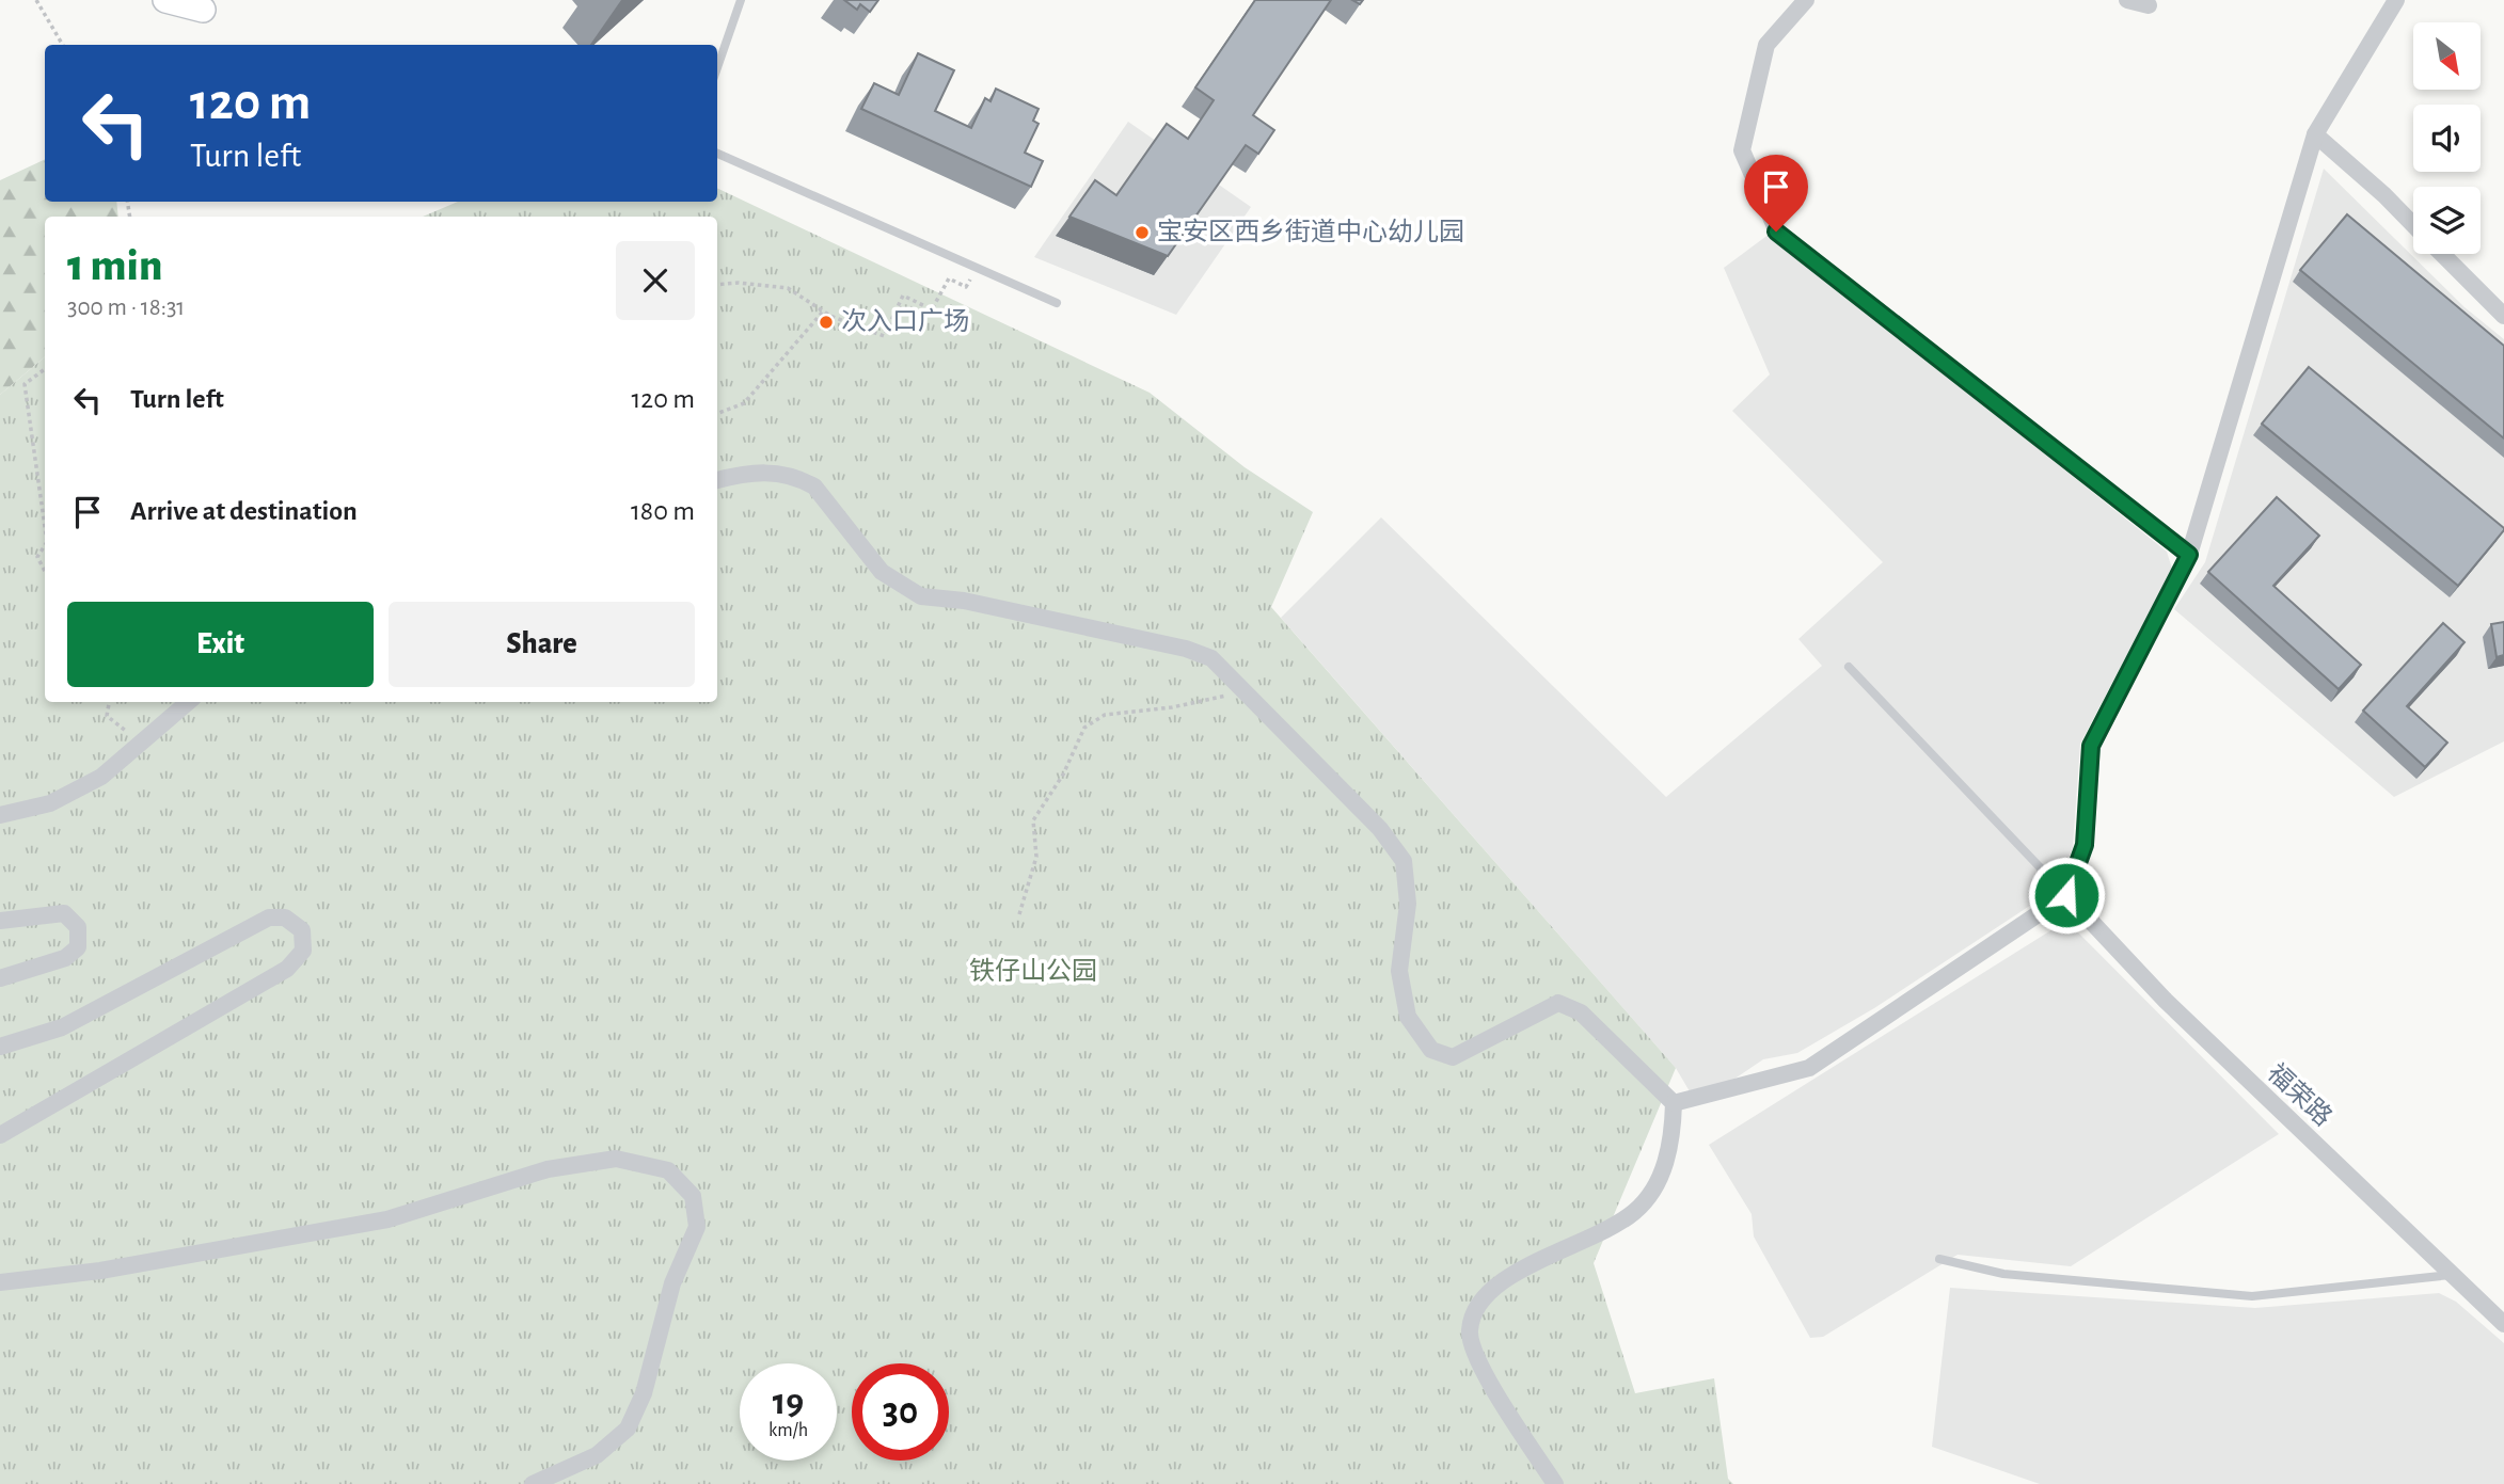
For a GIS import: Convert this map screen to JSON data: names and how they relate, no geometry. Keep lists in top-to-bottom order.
{
  "streets": {
    "street": ["福荣路"]
  },
  "parks": ["铁仔山公园"],
  "places": ["宝安区西乡街道中心幼儿园", "次入口广场"],
  "north": "bottom right",
  "page": {
    "turn": ["120 m", "Turn left"],
    "heading": ["1 min", "300 m · 18:31"],
    "list": [
      {
        "name": "Turn left",
        "value": "120 m"
      },
      {
        "name": "Arrive at destination",
        "value": "180 m"
      }
    ],
    "buttons": ["Exit", "Share"],
    "speed": "19 km/h",
    "limit": "30"
  }
}
